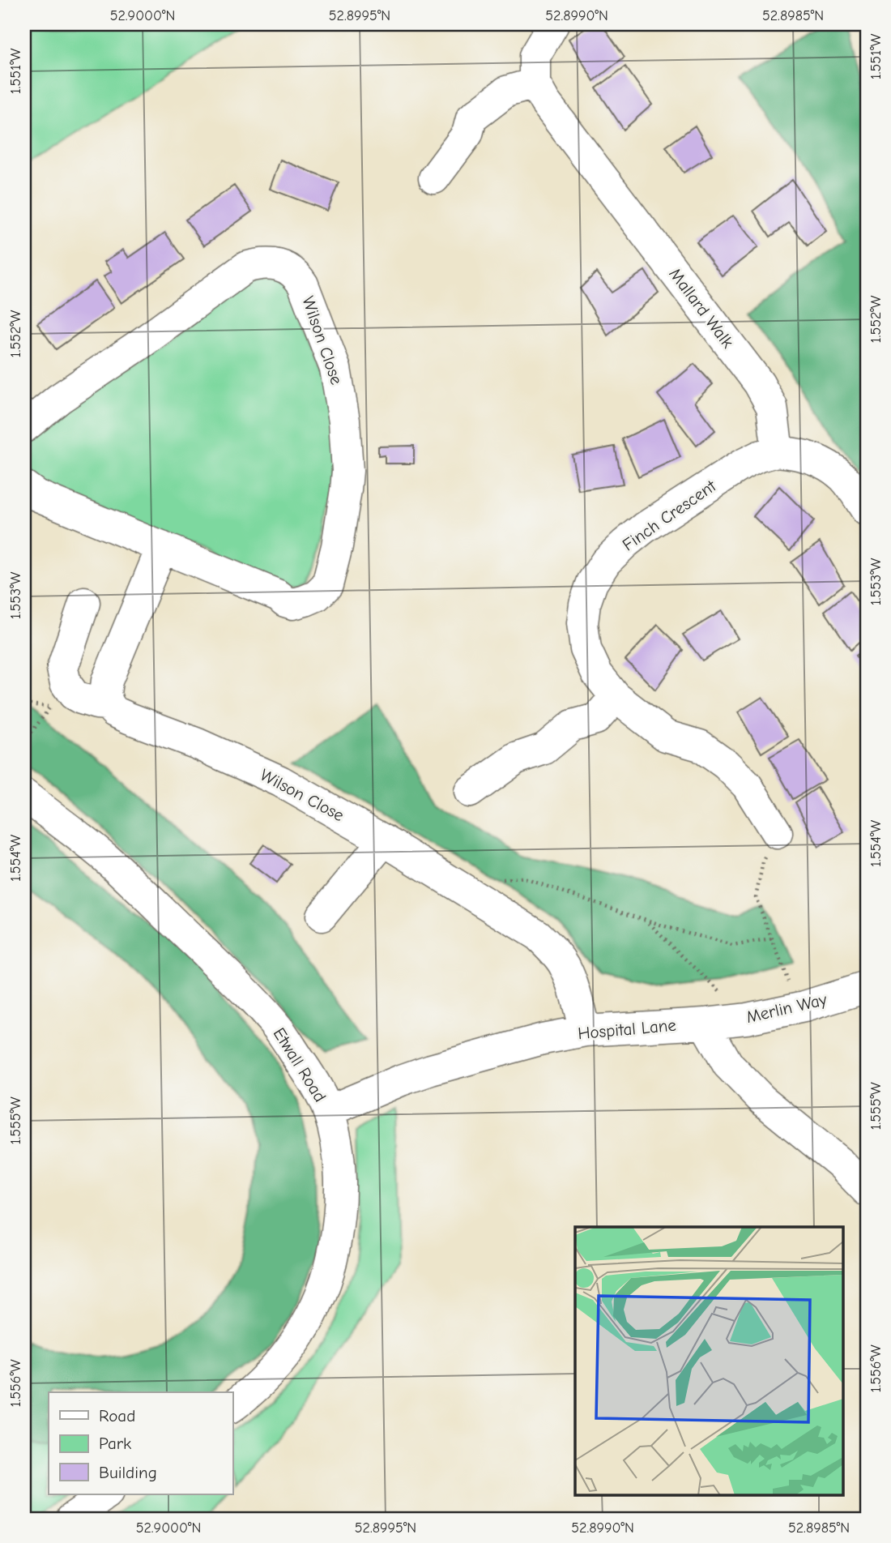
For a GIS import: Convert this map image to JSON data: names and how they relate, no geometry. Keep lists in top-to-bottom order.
{
  "streets": {
    "street": [
      "Mallard Walk",
      "Wilson Close",
      "Finch Crescent",
      "Merlin Way",
      "Hospital Lane",
      "Etwall Road"
    ]
  },
  "crossings": [
    ["Mallard Walk", "Finch Crescent"],
    ["Wilson Close", "Hospital Lane"],
    ["Merlin Way", "Hospital Lane"],
    ["Hospital Lane", "Etwall Road"]
  ],
  "legend": ["Road", "Park", "Building"],
  "coordinates": [
    "52.9000°N",
    "52.8995°N",
    "52.8990°N",
    "52.8985°N",
    "1.551°W",
    "1.552°W",
    "1.553°W",
    "1.554°W",
    "1.555°W",
    "1.556°W"
  ]
}
